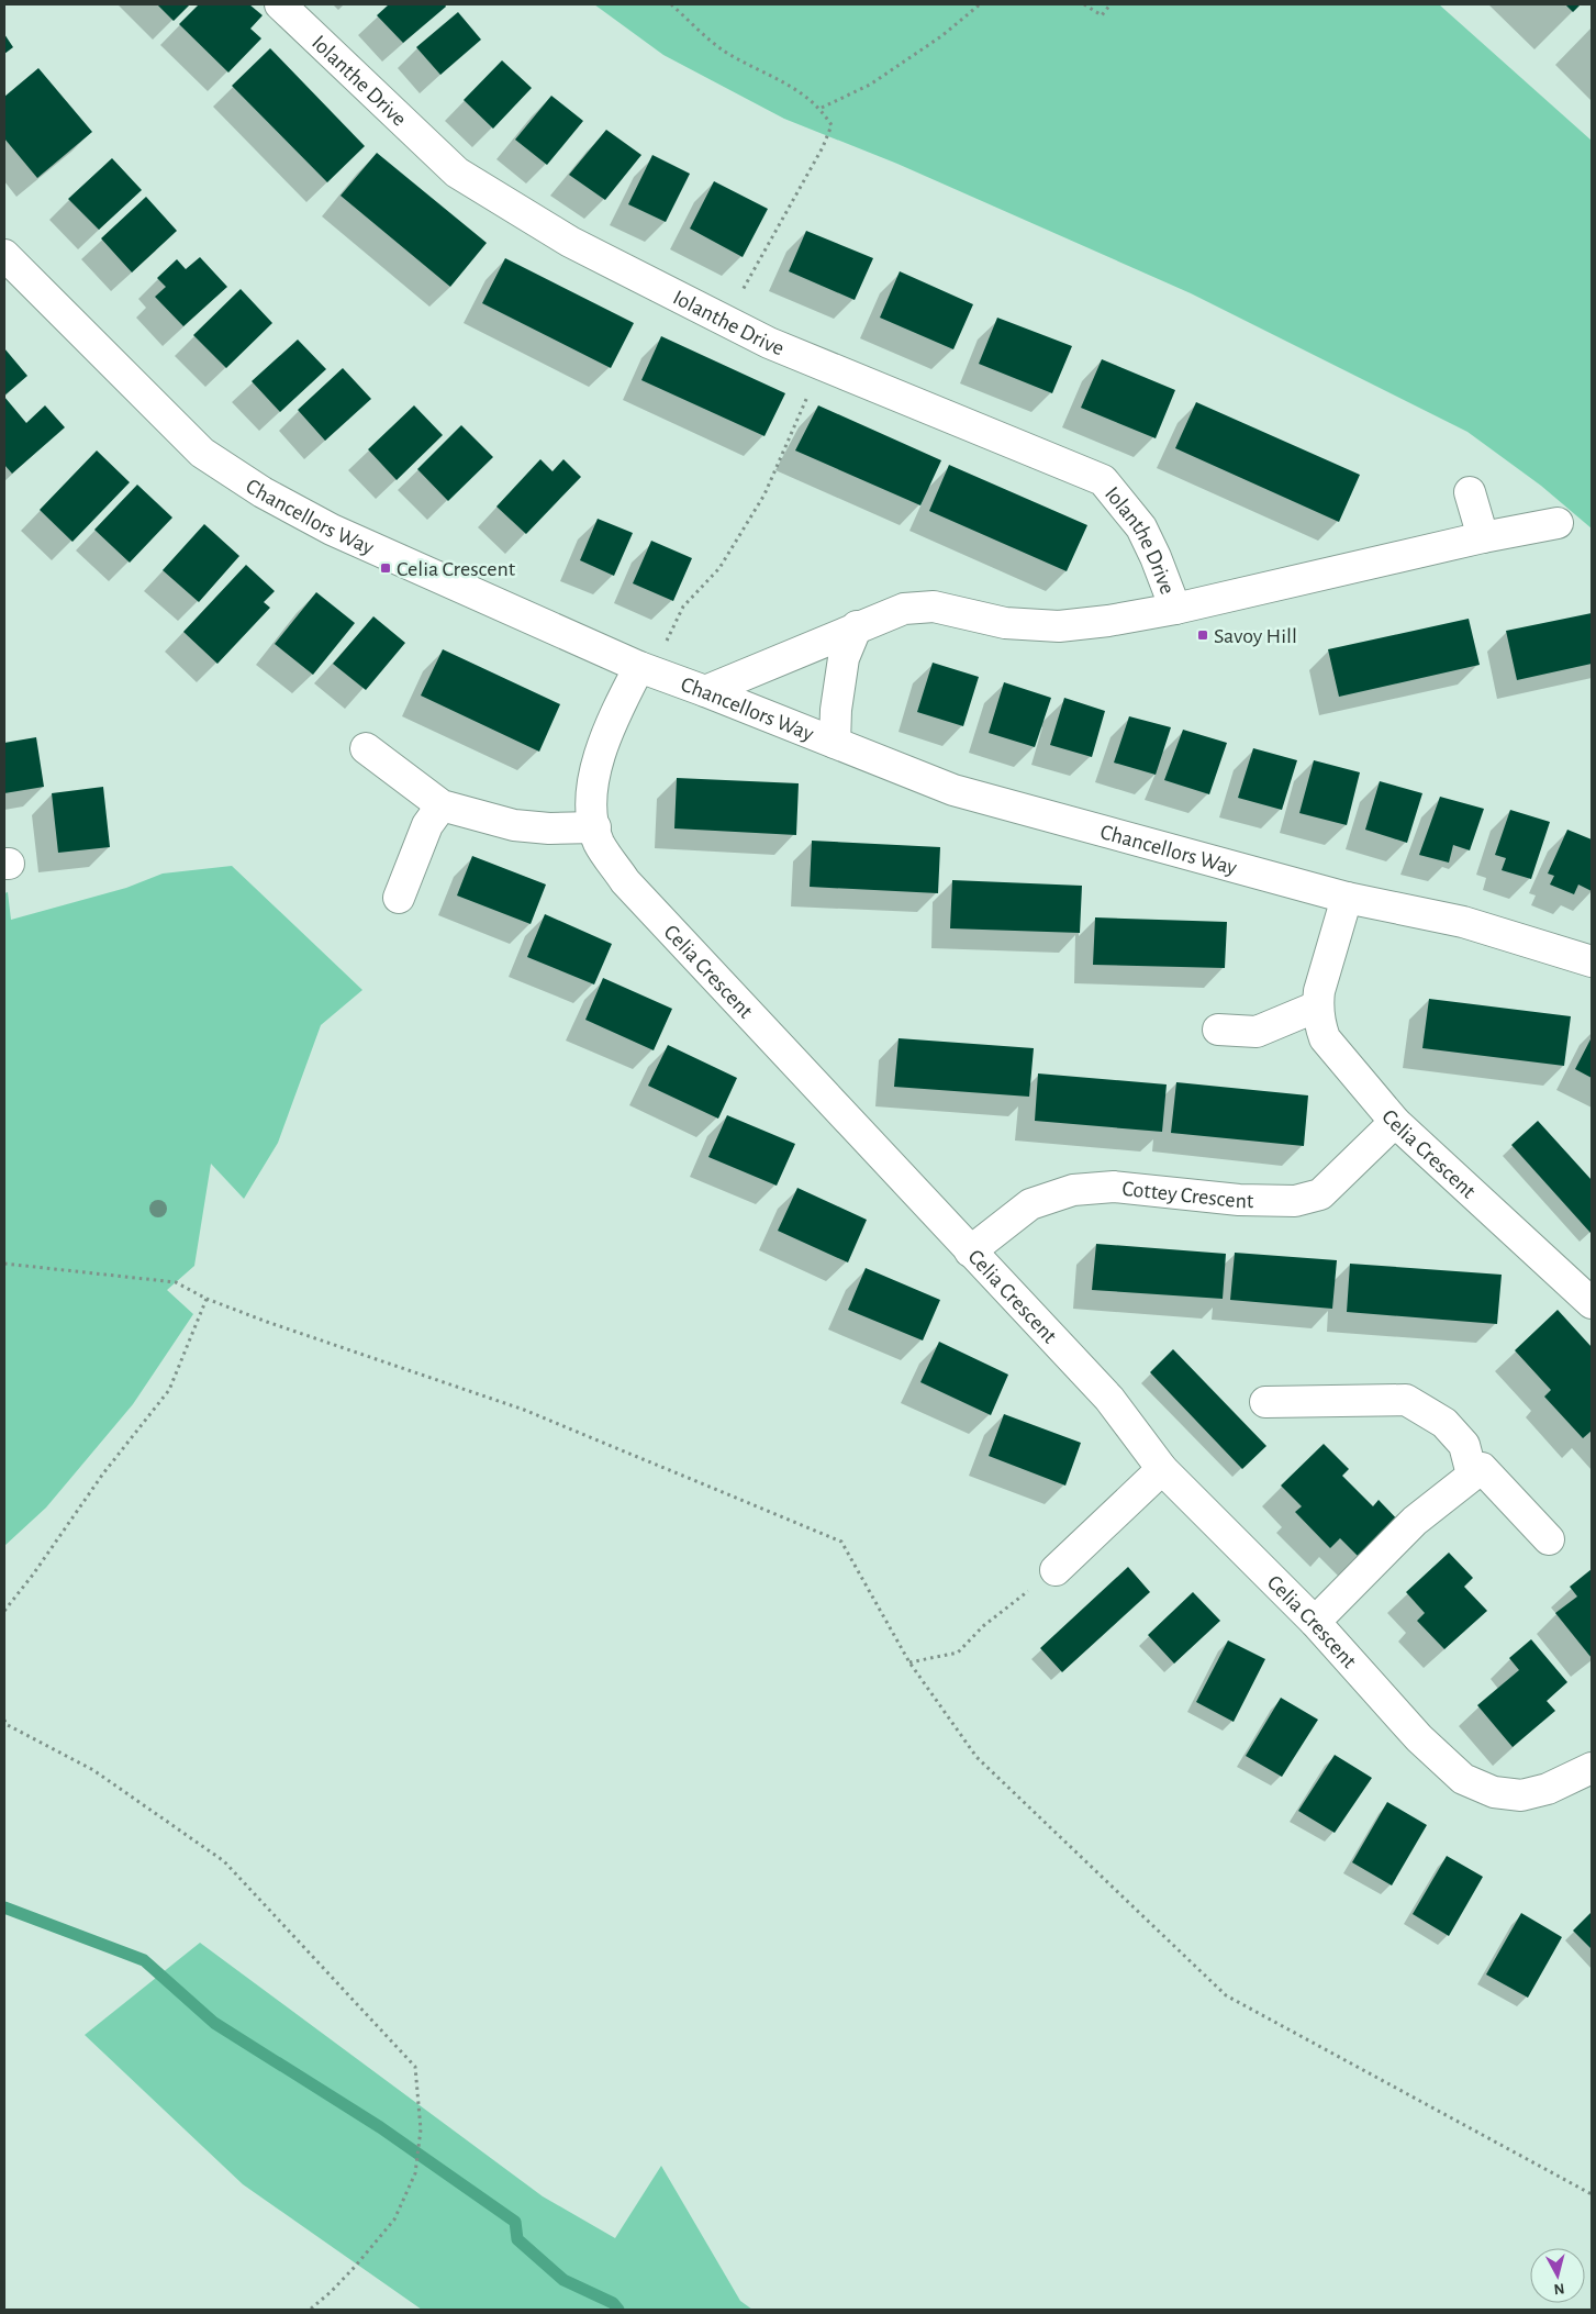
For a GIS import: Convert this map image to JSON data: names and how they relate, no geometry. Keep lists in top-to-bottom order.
{
  "streets": {
    "street": [
      "Iolanthe Drive",
      "Chancellors Way",
      "Celia Crescent",
      "Cottey Crescent"
    ]
  },
  "crossings": [
    ["Chancellors Way", "Celia Crescent"],
    ["Celia Crescent", "Cottey Crescent"]
  ],
  "places": {
    "transit": ["Celia Crescent", "Savoy Hill"]
  },
  "north": "bottom"
}
